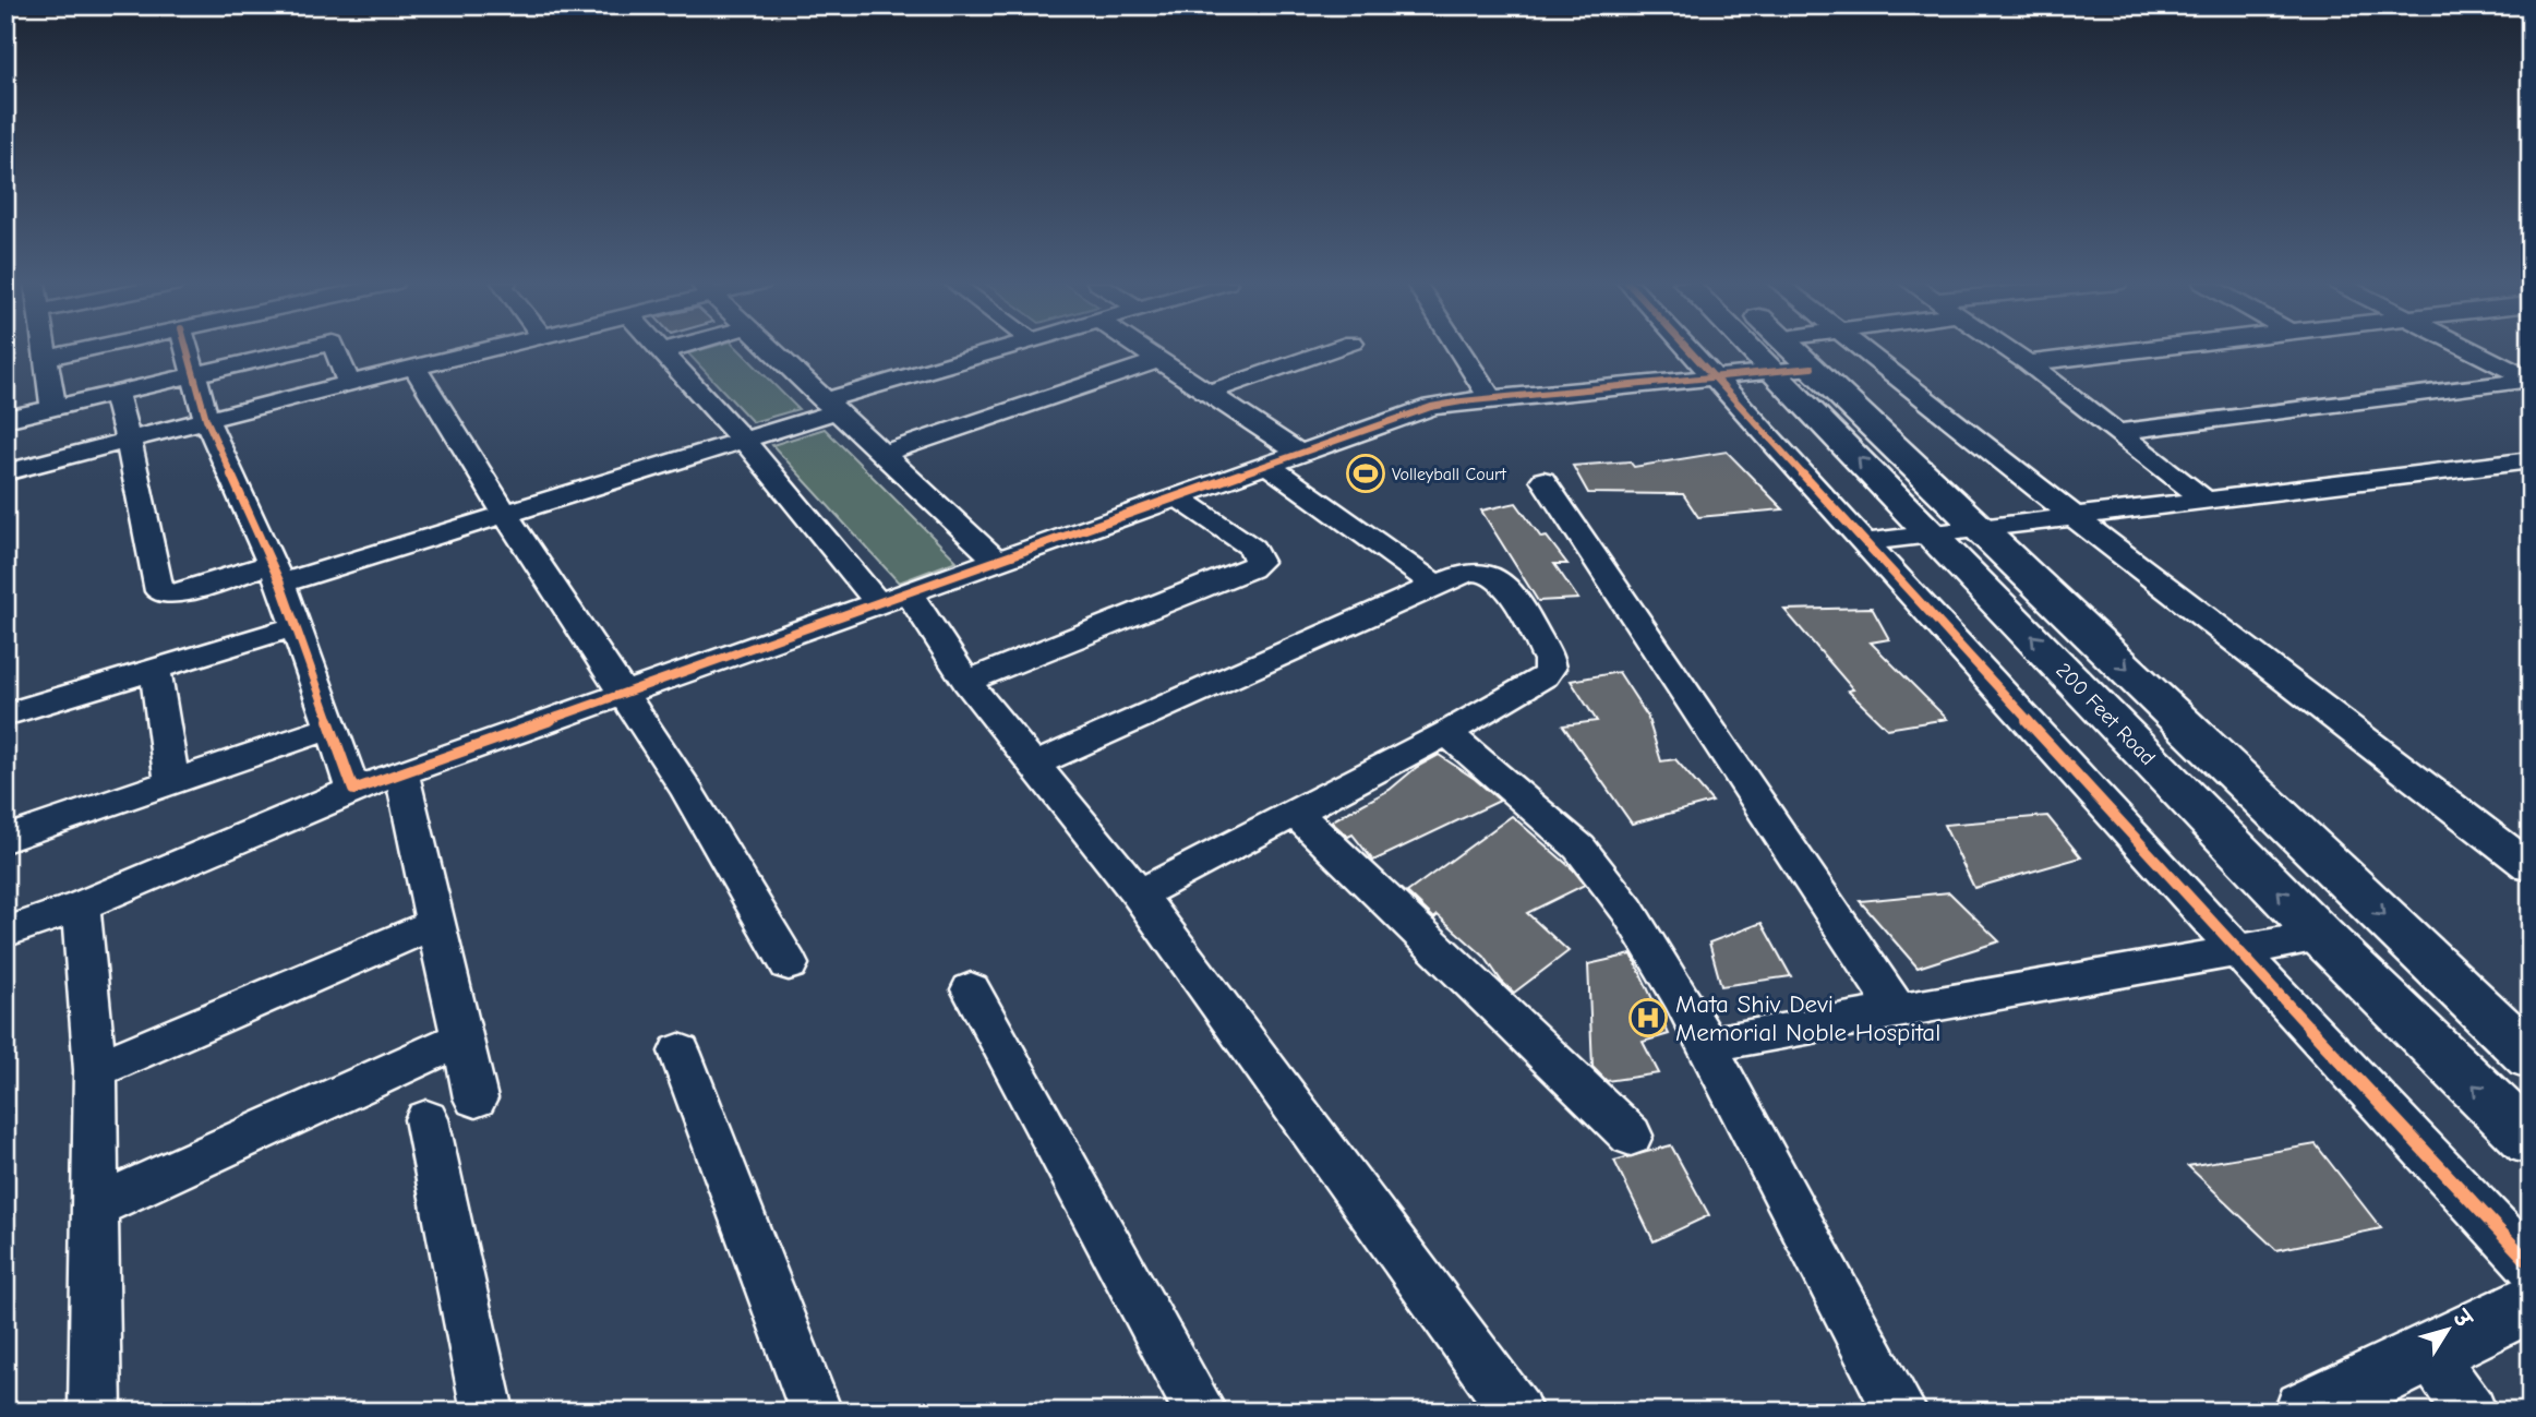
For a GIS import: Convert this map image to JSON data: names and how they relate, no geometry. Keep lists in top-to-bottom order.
{
  "streets": {
    "street": ["200 Feet Road"]
  },
  "places": {
    "sports": ["Volleyball Court"],
    "hospital": ["Mata Shiv Devi Memorial Noble Hospital"]
  },
  "north": "top right"
}
